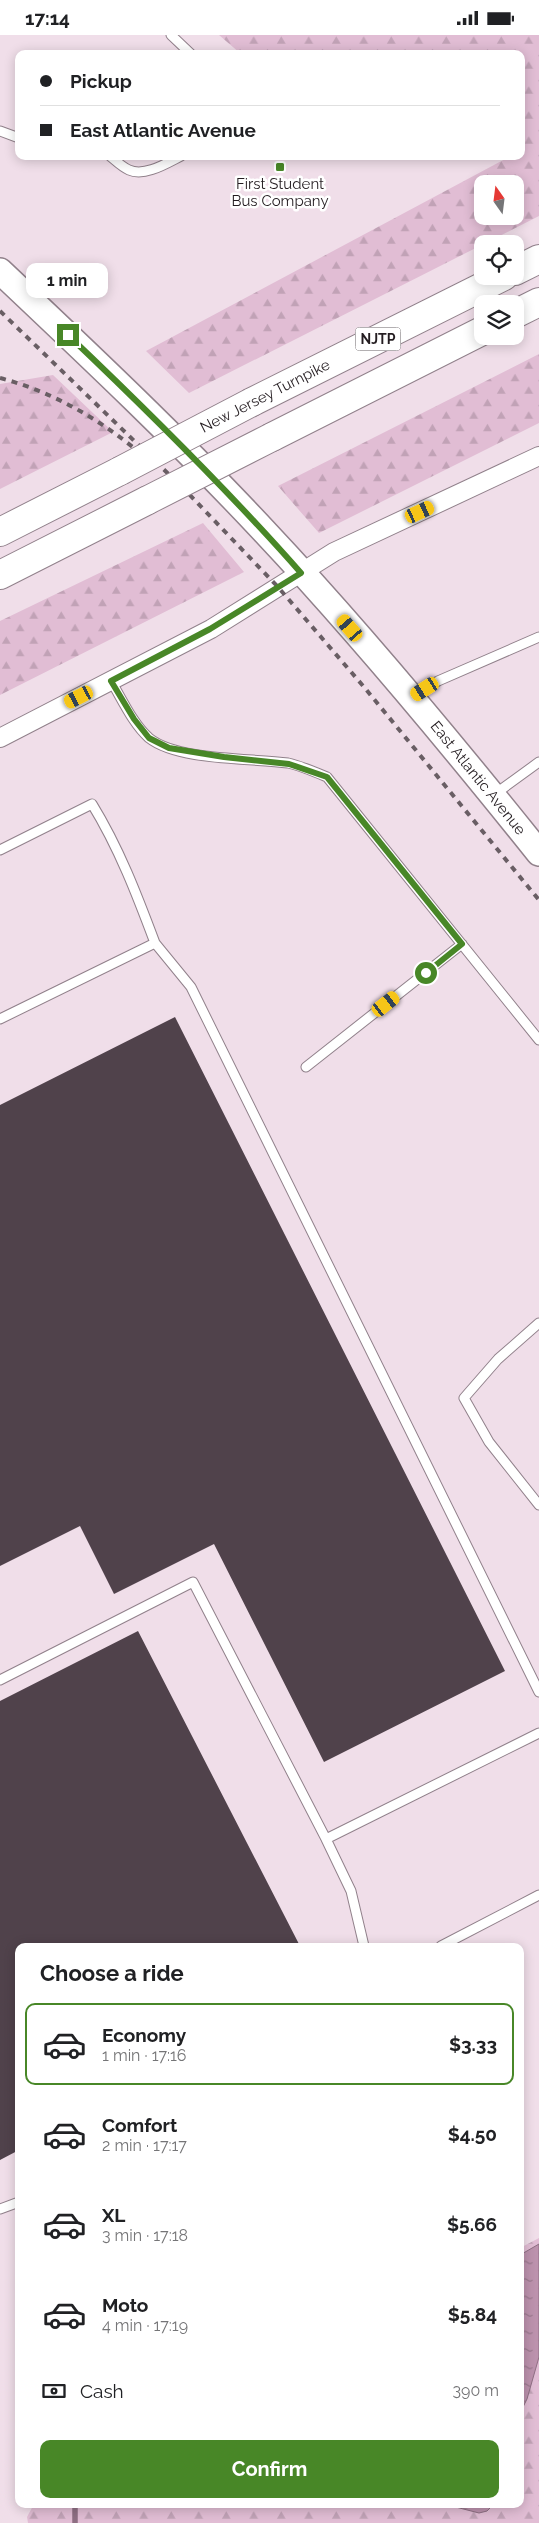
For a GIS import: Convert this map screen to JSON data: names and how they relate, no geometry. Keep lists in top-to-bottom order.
{
  "streets": {
    "highway": ["NJTP", "New Jersey Turnpike"],
    "street": ["East Atlantic Avenue"]
  },
  "places": {
    "transit": ["First Student Bus Company"]
  },
  "north": "top",
  "page": {
    "status": "17:14",
    "banner": ["Pickup", "East Atlantic Avenue"],
    "bubble": "1 min",
    "heading": "Choose a ride",
    "list": [
      {
        "name": "Economy",
        "note": "1 min · 17:16",
        "value": "$3.33"
      },
      {
        "name": "Comfort",
        "note": "2 min · 17:17",
        "value": "$4.50"
      },
      {
        "name": "XL",
        "note": "3 min · 17:18",
        "value": "$5.66"
      },
      {
        "name": "Moto",
        "note": "4 min · 17:19",
        "value": "$5.84"
      }
    ],
    "pay": ["Cash", "390 m"],
    "buttons": "Confirm"
  }
}
